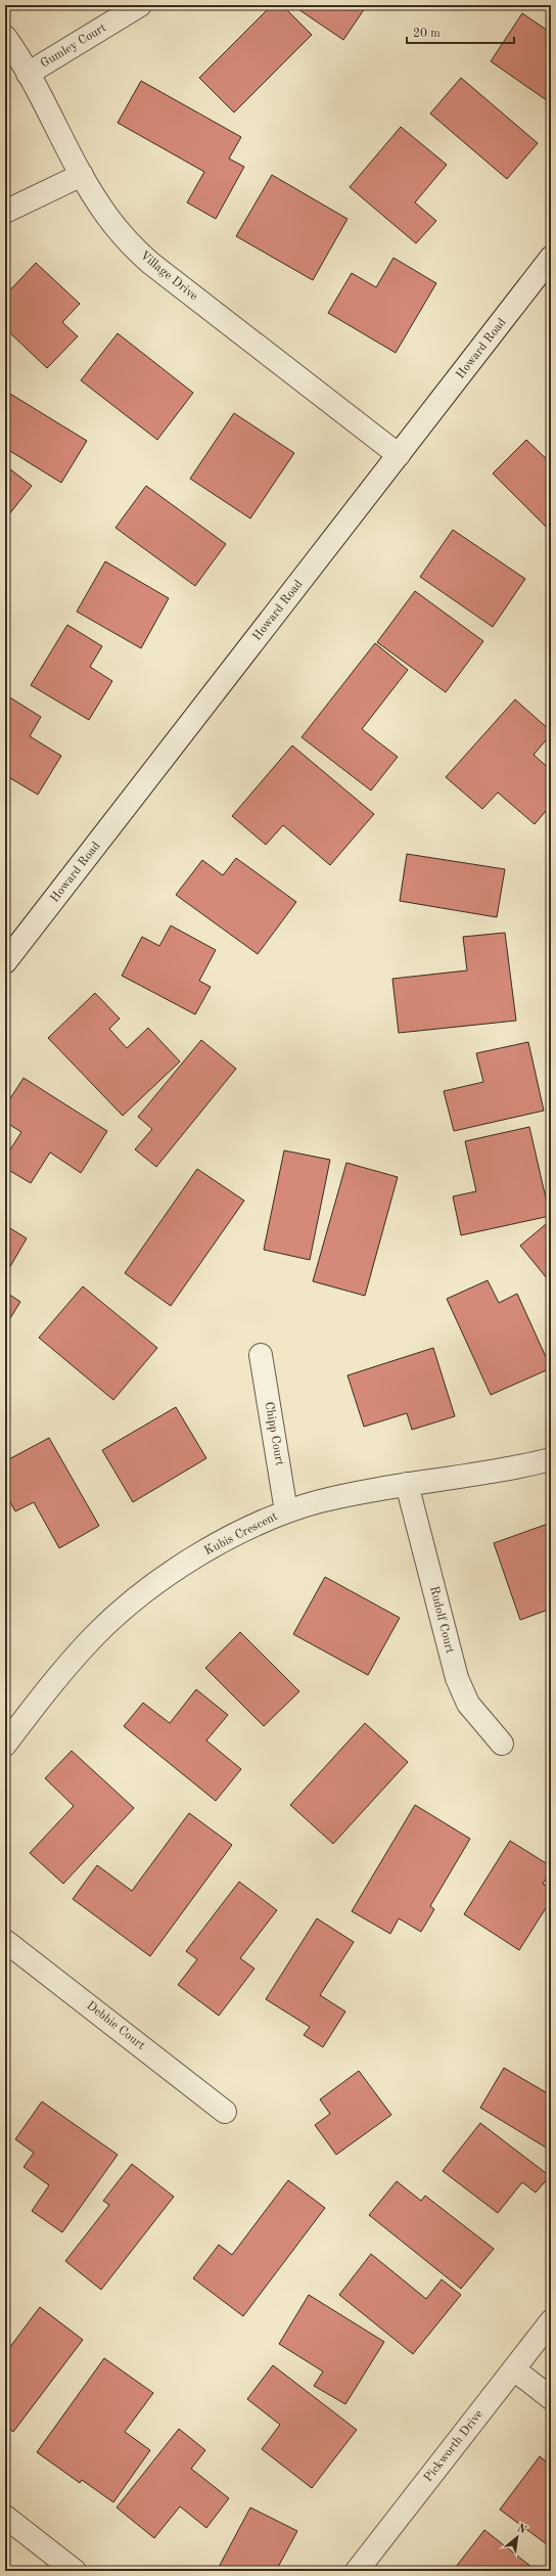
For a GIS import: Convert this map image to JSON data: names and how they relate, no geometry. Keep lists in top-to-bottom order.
{
  "streets": {
    "street": [
      "Gumley Court",
      "Village Drive",
      "Howard Road",
      "Chipp Court",
      "Kubis Crescent",
      "Rudolf Court",
      "Debbie Court",
      "Pickworth Drive"
    ]
  },
  "crossings": [
    ["Gumley Court", "Village Drive"],
    ["Village Drive", "Howard Road"],
    ["Chipp Court", "Kubis Crescent"],
    ["Kubis Crescent", "Rudolf Court"]
  ],
  "scale_bar": "20 m",
  "north": "top right"
}
